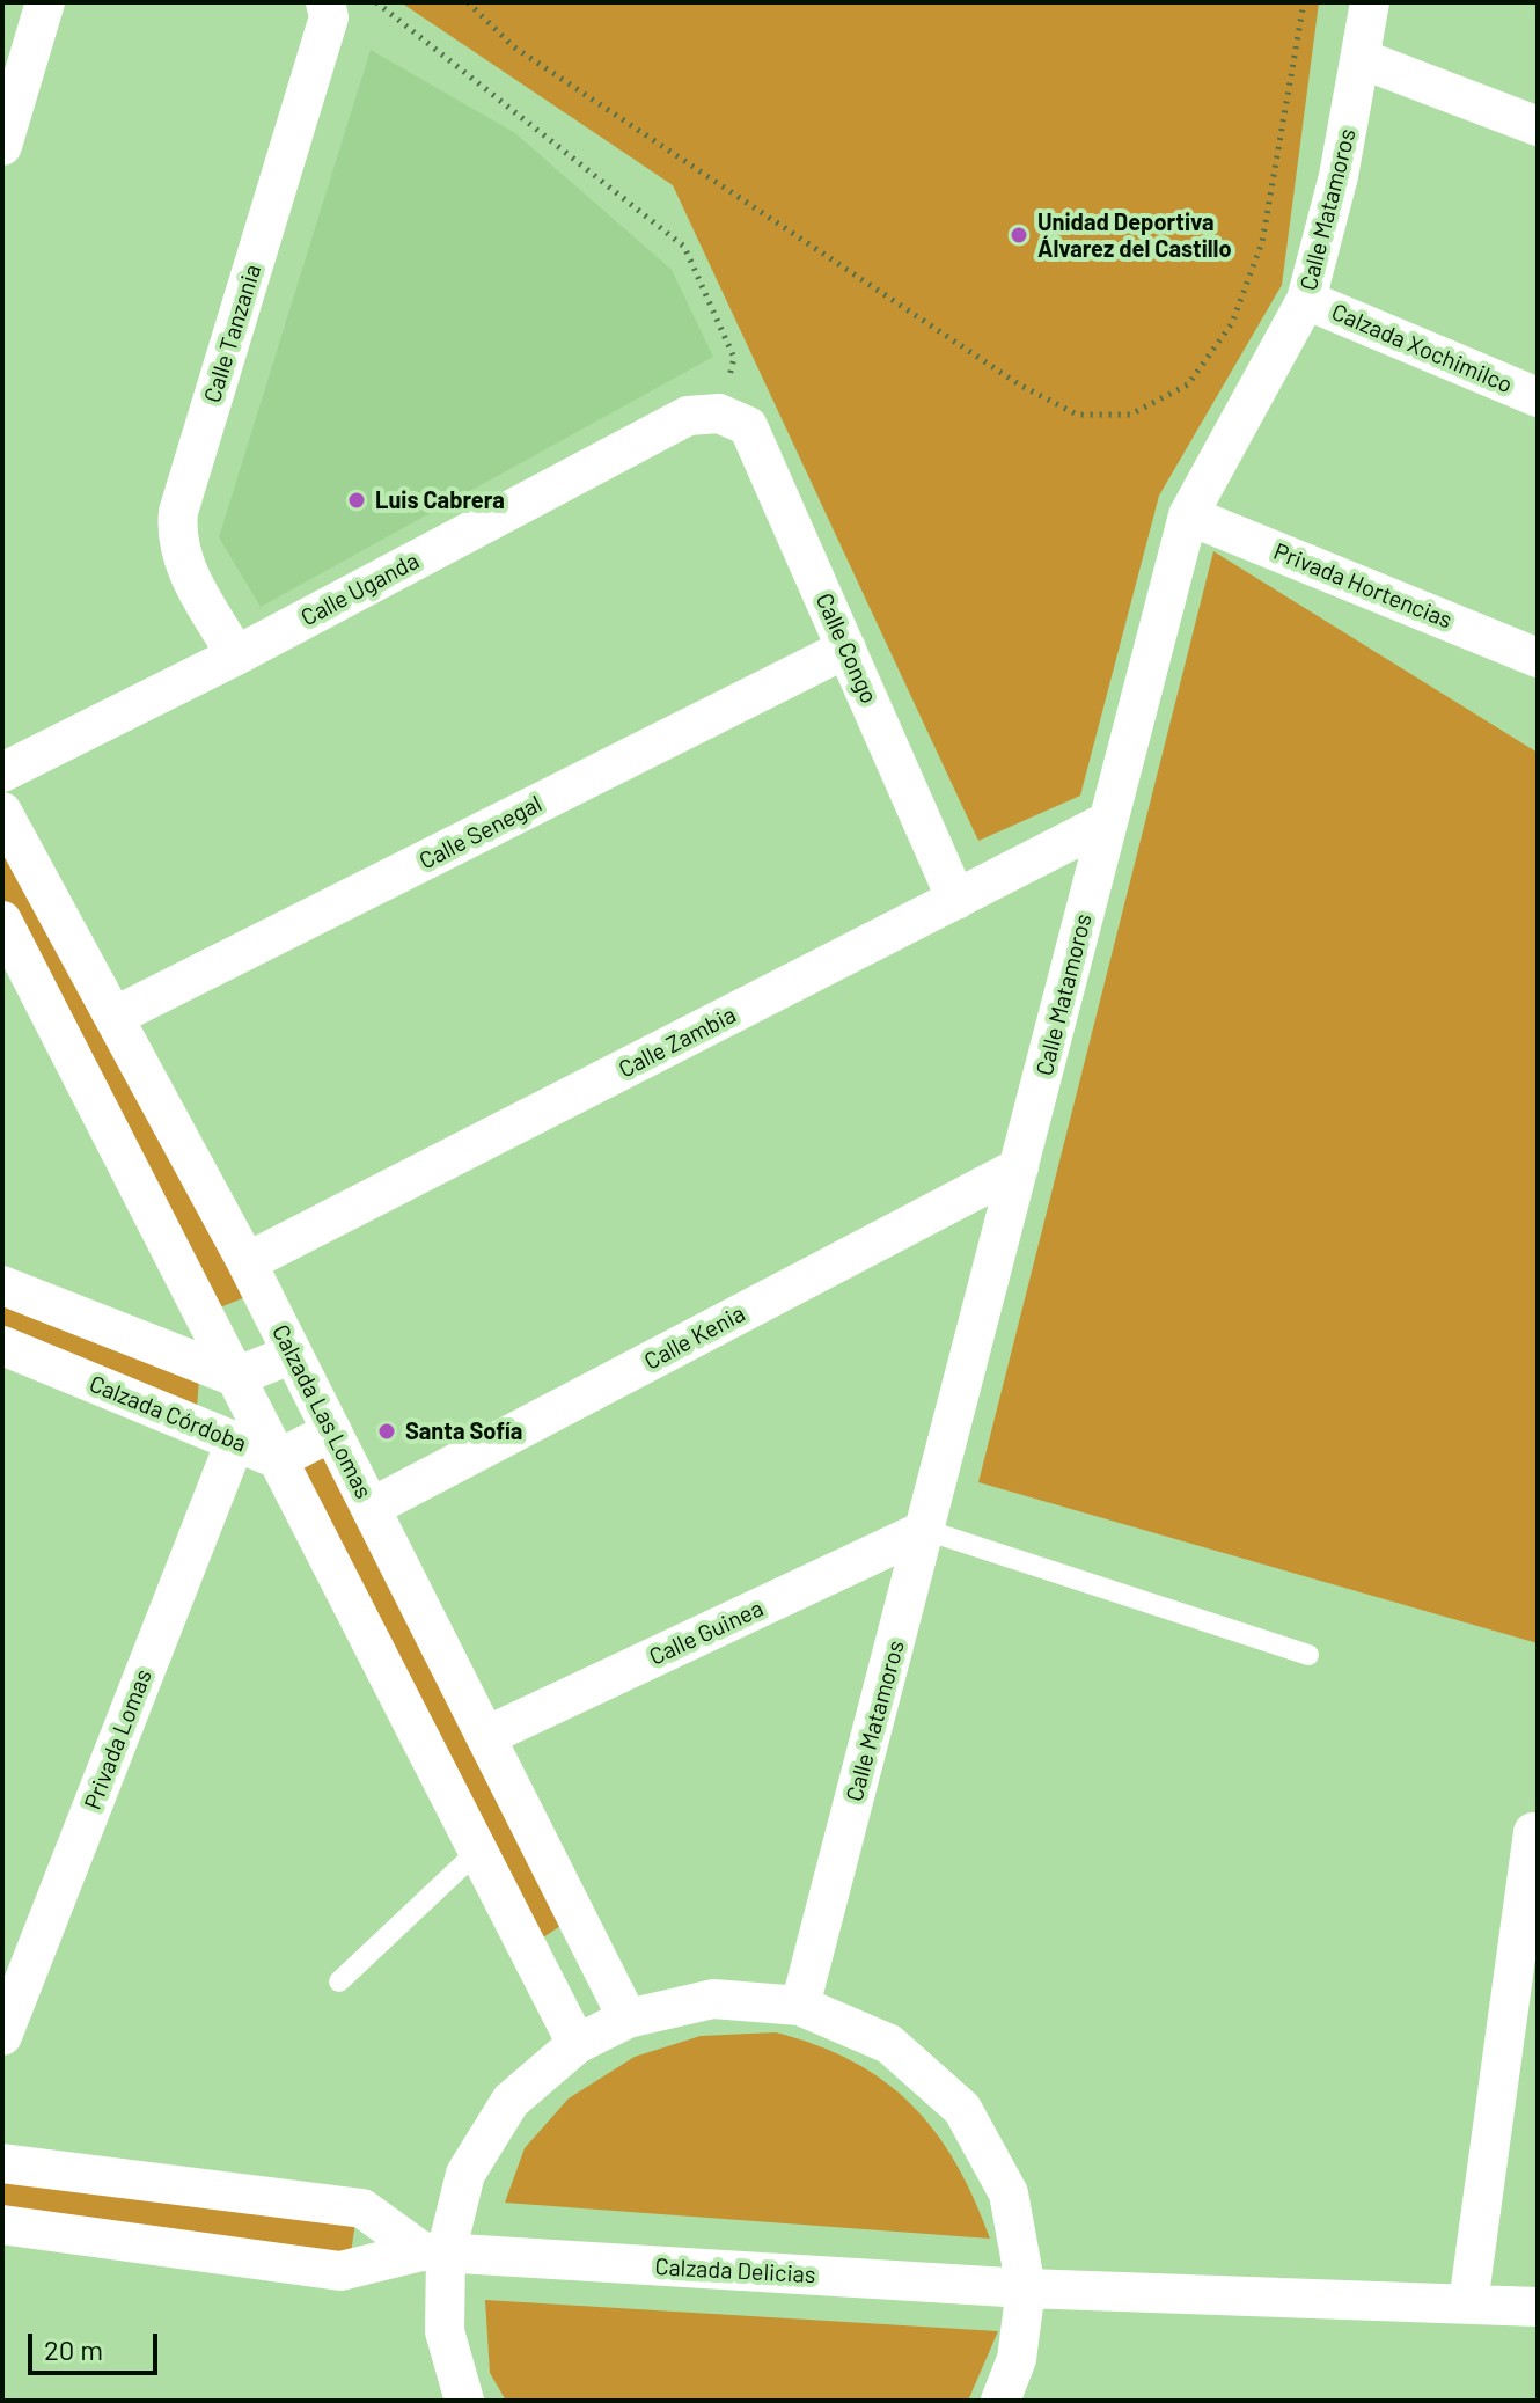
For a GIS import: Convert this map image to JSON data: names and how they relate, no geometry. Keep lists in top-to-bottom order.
{
  "streets": {
    "street": [
      "Calle Matamoros",
      "Calle Tanzania",
      "Calzada Xochimilco",
      "Privada Hortencias",
      "Calle Uganda",
      "Calle Congo",
      "Calle Senegal",
      "Calle Zambia",
      "Calle Kenia",
      "Calzada Las Lomas",
      "Calzada Córdoba",
      "Calle Guinea",
      "Privada Lomas",
      "Calzada Delicias"
    ]
  },
  "crossings": [
    ["Calle Matamoros", "Calzada Xochimilco"],
    ["Calle Matamoros", "Privada Hortencias"],
    ["Calle Matamoros", "Calle Zambia"],
    ["Calle Matamoros", "Calle Kenia"],
    ["Calle Matamoros", "Calle Guinea"],
    ["Calle Tanzania", "Calle Uganda"],
    ["Calle Uganda", "Calle Congo"],
    ["Calle Congo", "Calle Senegal"],
    ["Calle Congo", "Calle Zambia"],
    ["Calle Senegal", "Calzada Las Lomas"],
    ["Calle Zambia", "Calzada Las Lomas"],
    ["Calle Kenia", "Calzada Las Lomas"],
    ["Calzada Las Lomas", "Calle Guinea"],
    ["Calzada Córdoba", "Privada Lomas"]
  ],
  "places": ["Unidad Deportiva Álvarez del Castillo", "Luis Cabrera", "Santa Sofía"],
  "scale_bar": "20 m"
}
